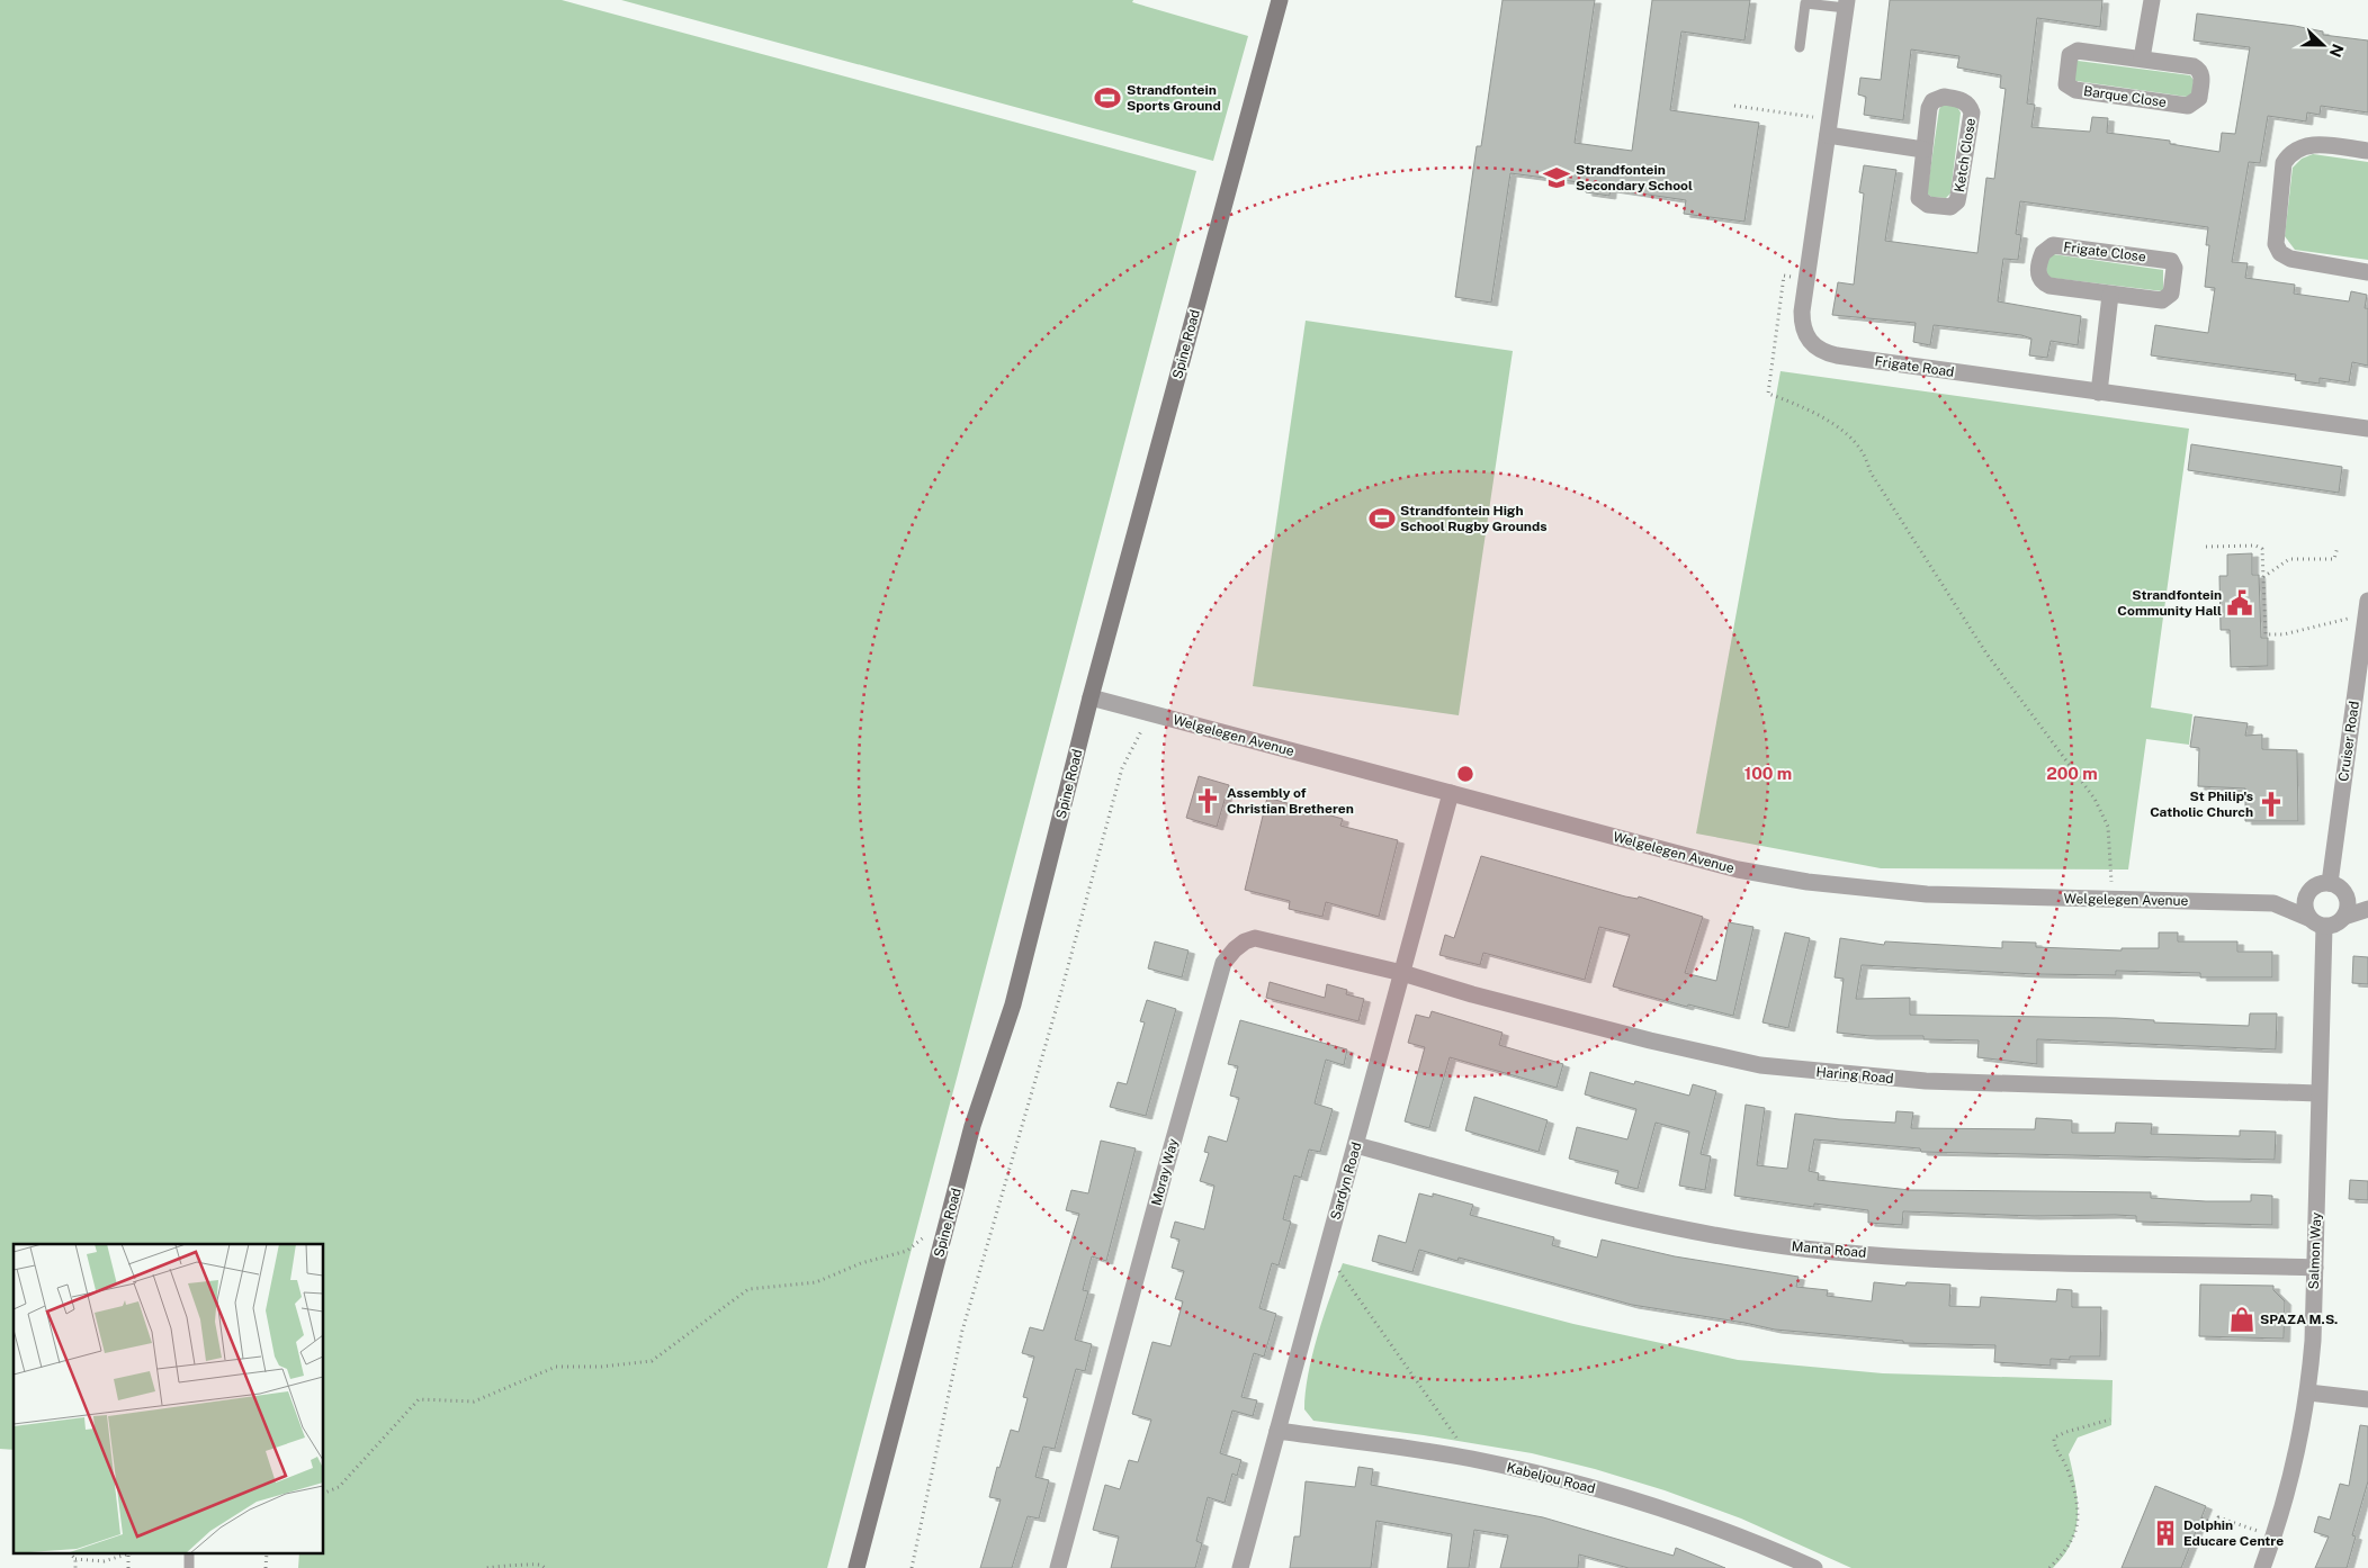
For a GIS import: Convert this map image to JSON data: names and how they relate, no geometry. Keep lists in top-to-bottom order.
{
  "streets": {
    "main road": ["Spine Road"],
    "street": [
      "Barque Close",
      "Ketch Close",
      "Frigate Close",
      "Frigate Road",
      "Welgelegen Avenue",
      "Cruiser Road",
      "Haring Road",
      "Moray Way",
      "Sardyn Road",
      "Manta Road",
      "Salmon Way",
      "Kabeljou Road"
    ]
  },
  "crossings": [
    ["Spine Road", "Welgelegen Avenue"],
    ["Welgelegen Avenue", "Cruiser Road"],
    ["Welgelegen Avenue", "Sardyn Road"],
    ["Welgelegen Avenue", "Salmon Way"],
    ["Cruiser Road", "Salmon Way"],
    ["Haring Road", "Moray Way"],
    ["Haring Road", "Sardyn Road"],
    ["Haring Road", "Salmon Way"],
    ["Moray Way", "Sardyn Road"],
    ["Sardyn Road", "Manta Road"],
    ["Sardyn Road", "Kabeljou Road"],
    ["Manta Road", "Salmon Way"]
  ],
  "places": {
    "sports": ["Strandfontein Sports Ground", "Strandfontein High School Rugby Grounds"],
    "school or university": ["Strandfontein Secondary School"],
    "public building": ["Strandfontein Community Hall"],
    "church": ["Assembly of Christian Bretheren", "St Philip's Catholic Church"],
    "shop": ["SPAZA M.S."],
    "building": ["Dolphin Educare Centre"]
  },
  "north": "right",
  "rings": ["100 m", "200 m"]
}
